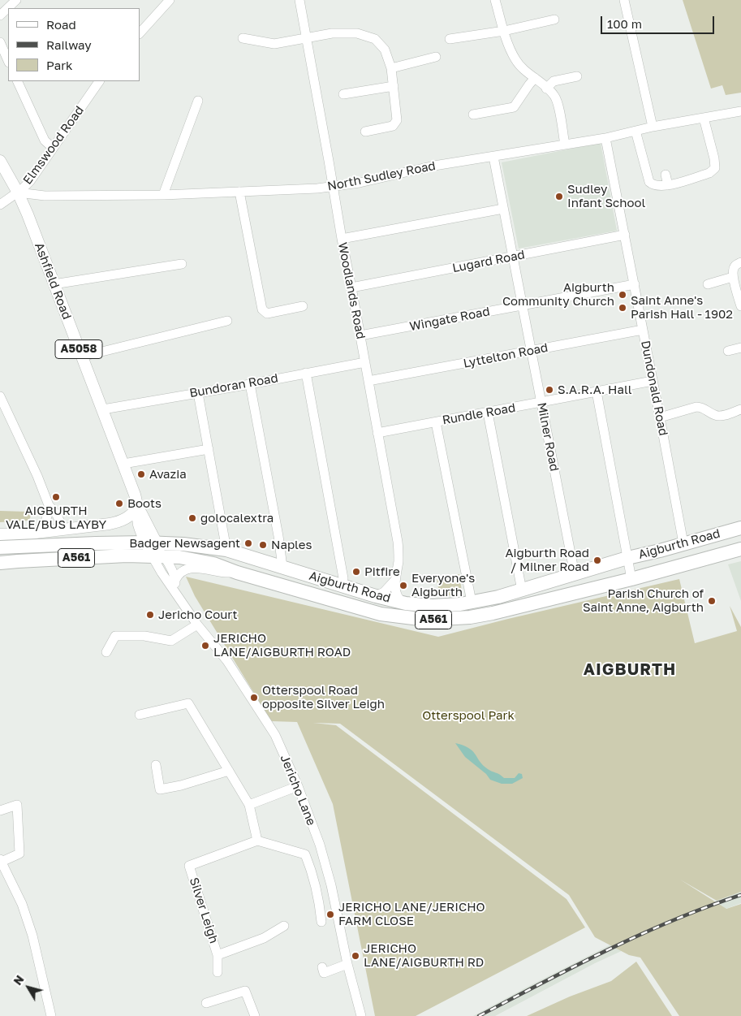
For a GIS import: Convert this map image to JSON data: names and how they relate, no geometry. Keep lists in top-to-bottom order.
{
  "streets": {
    "highway": ["Aigburth Road", "A561"],
    "main road": ["Ashfield Road", "A5058"],
    "street": [
      "Elmswood Road",
      "North Sudley Road",
      "Lugard Road",
      "Woodlands Road",
      "Wingate Road",
      "Lyttelton Road",
      "Bundoran Road",
      "Dundonald Road",
      "Rundle Road",
      "Milner Road",
      "Jericho Lane",
      "Silver Leigh"
    ]
  },
  "crossings": [
    ["Elmswood Road", "North Sudley Road"],
    ["Elmswood Road", "Ashfield Road"],
    ["Elmswood Road", "A5058"],
    ["North Sudley Road", "Ashfield Road"],
    ["North Sudley Road", "Woodlands Road"],
    ["North Sudley Road", "A5058"],
    ["North Sudley Road", "Dundonald Road"],
    ["North Sudley Road", "Milner Road"],
    ["Lugard Road", "Woodlands Road"],
    ["Lugard Road", "Dundonald Road"],
    ["Lugard Road", "Milner Road"],
    ["Ashfield Road", "A5058"],
    ["Ashfield Road", "Bundoran Road"],
    ["Ashfield Road", "Aigburth Road"],
    ["Ashfield Road", "Jericho Lane"],
    ["Woodlands Road", "Wingate Road"],
    ["Woodlands Road", "Lyttelton Road"],
    ["Woodlands Road", "Bundoran Road"],
    ["Woodlands Road", "Rundle Road"],
    ["Woodlands Road", "Aigburth Road"],
    ["Wingate Road", "Dundonald Road"],
    ["Wingate Road", "Milner Road"],
    ["Lyttelton Road", "Dundonald Road"],
    ["Lyttelton Road", "Milner Road"],
    ["Dundonald Road", "Rundle Road"],
    ["Dundonald Road", "Aigburth Road"],
    ["Rundle Road", "Milner Road"],
    ["Milner Road", "Aigburth Road"],
    ["Aigburth Road", "Jericho Lane"]
  ],
  "districts": ["AIGBURTH"],
  "parks": ["Otterspool Park"],
  "places": [
    "Sudley Infant School",
    "Aigburth Community Church",
    "Saint Anne's Parish Hall - 1902",
    "S.A.R.A. Hall",
    "Avazia",
    "AIGBURTH VALE/BUS LAYBY",
    "Boots",
    "golocalextra",
    "Badger Newsagent",
    "Naples",
    "Aigburth Road / Milner Road",
    "Pitfire",
    "Everyone's Aigburth",
    "Parish Church of Saint Anne, Aigburth",
    "Jericho Court",
    "JERICHO LANE/AIGBURTH ROAD",
    "Otterspool Road opposite Silver Leigh",
    "JERICHO LANE/JERICHO FARM CLOSE",
    "JERICHO LANE/AIGBURTH RD"
  ],
  "legend": ["Road", "Railway", "Park"],
  "scale_bar": "100 m",
  "north": "top left"
}
